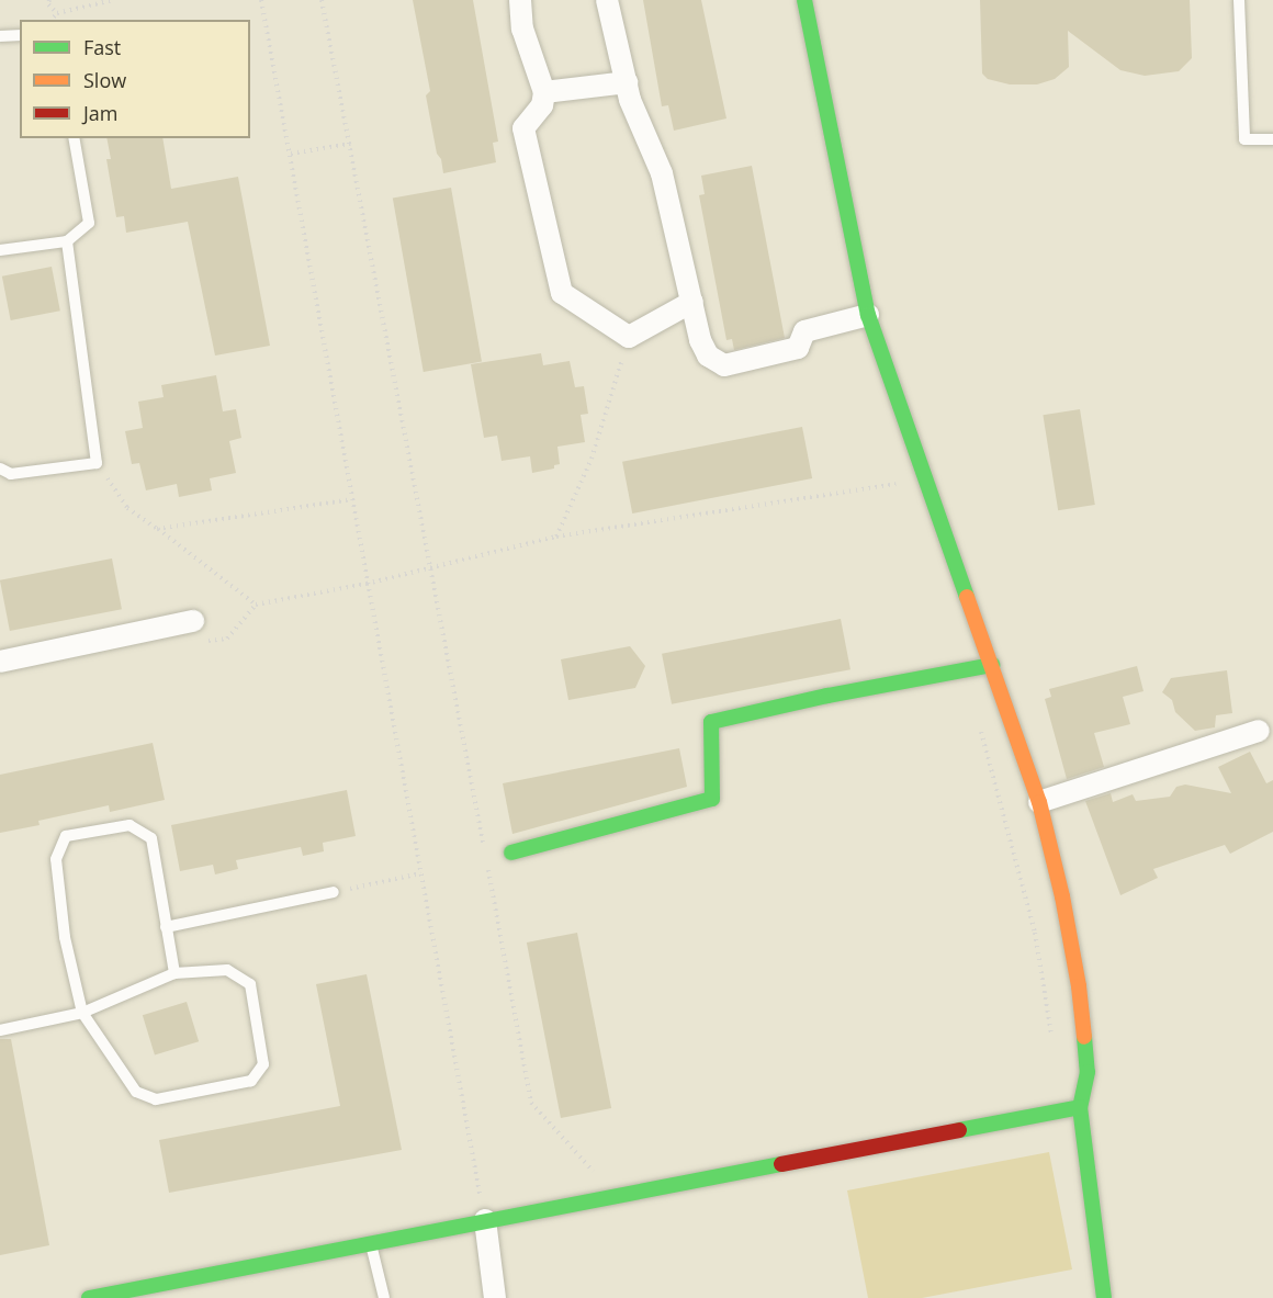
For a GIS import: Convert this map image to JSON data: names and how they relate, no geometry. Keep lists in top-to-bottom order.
{
  "legend": ["Fast", "Slow", "Jam"]
}
